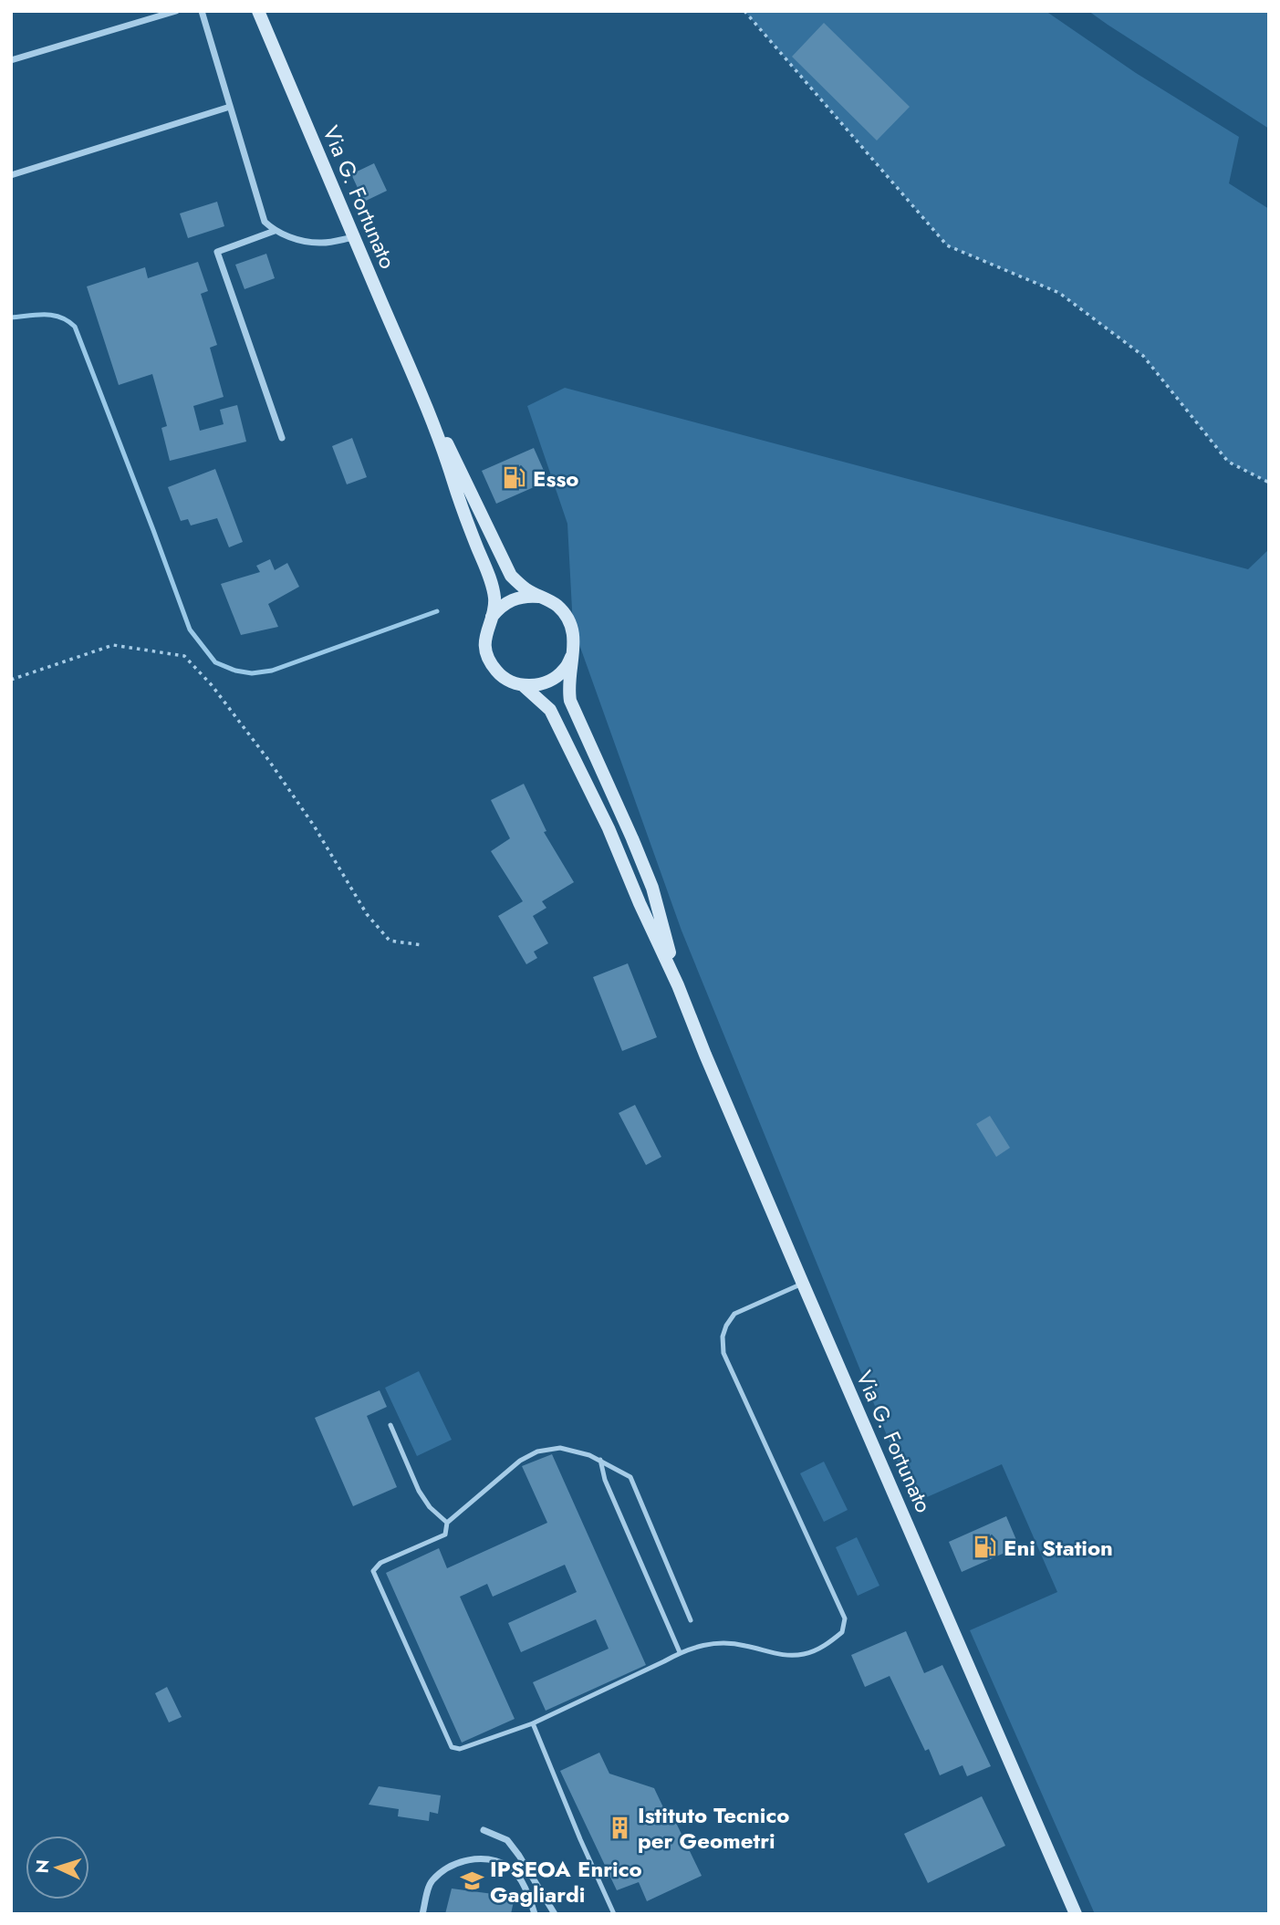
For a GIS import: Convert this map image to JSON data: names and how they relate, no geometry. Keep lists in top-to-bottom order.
{
  "streets": {
    "main road": ["Via G. Fortunato"]
  },
  "places": {
    "fuel station": ["Esso", "Eni Station"],
    "building": ["Istituto Tecnico per Geometri"],
    "school or university": ["IPSEOA Enrico Gagliardi"]
  },
  "north": "left"
}
